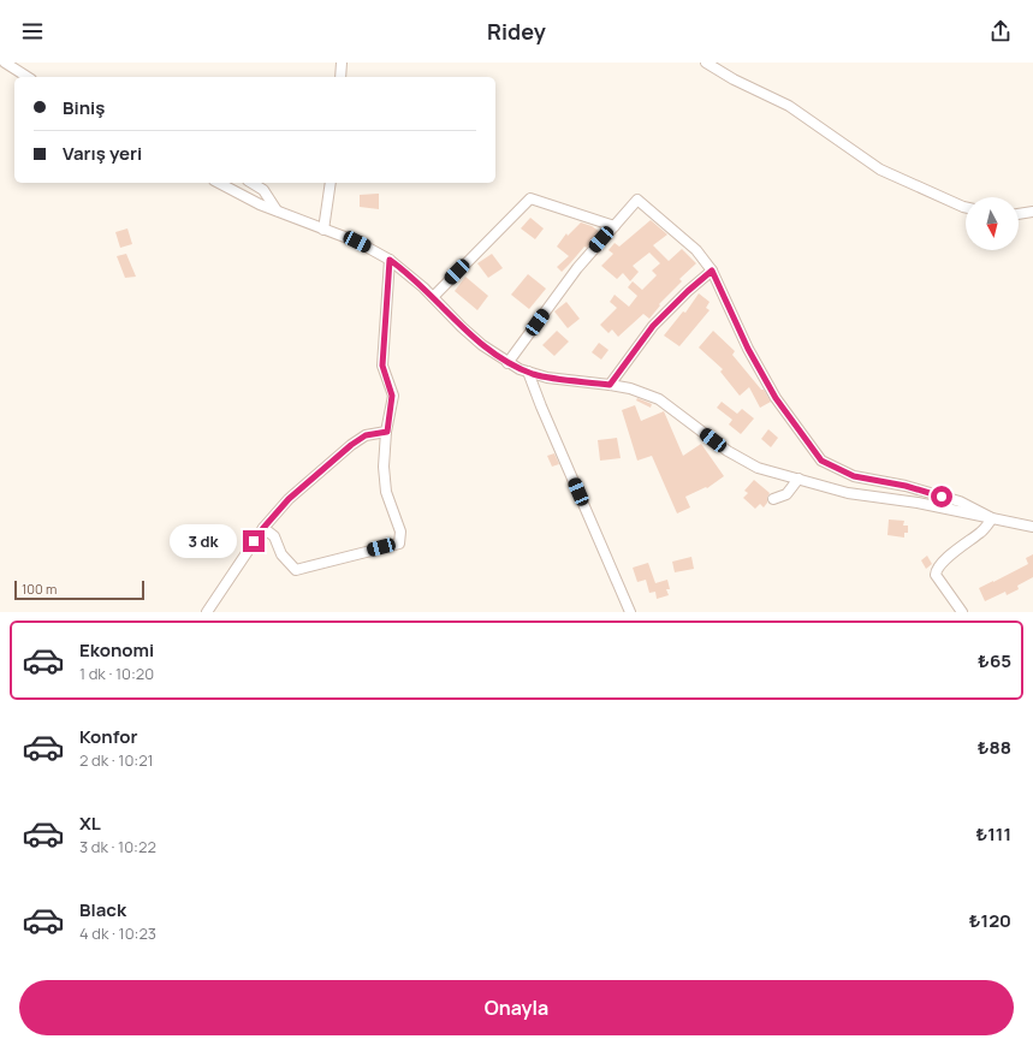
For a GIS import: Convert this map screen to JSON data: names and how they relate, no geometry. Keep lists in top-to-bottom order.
{
  "scale_bar": "100 m",
  "north": "bottom",
  "page": {
    "header": "Ridey",
    "banner": ["Biniş", "Varış yeri"],
    "bubble": "3 dk",
    "scale": "100 m",
    "list": [
      {
        "name": "Ekonomi",
        "note": "1 dk · 10:20",
        "value": "₺65"
      },
      {
        "name": "Konfor",
        "note": "2 dk · 10:21",
        "value": "₺88"
      },
      {
        "name": "XL",
        "note": "3 dk · 10:22",
        "value": "₺111"
      },
      {
        "name": "Black",
        "note": "4 dk · 10:23",
        "value": "₺120"
      }
    ],
    "buttons": "Onayla"
  }
}
